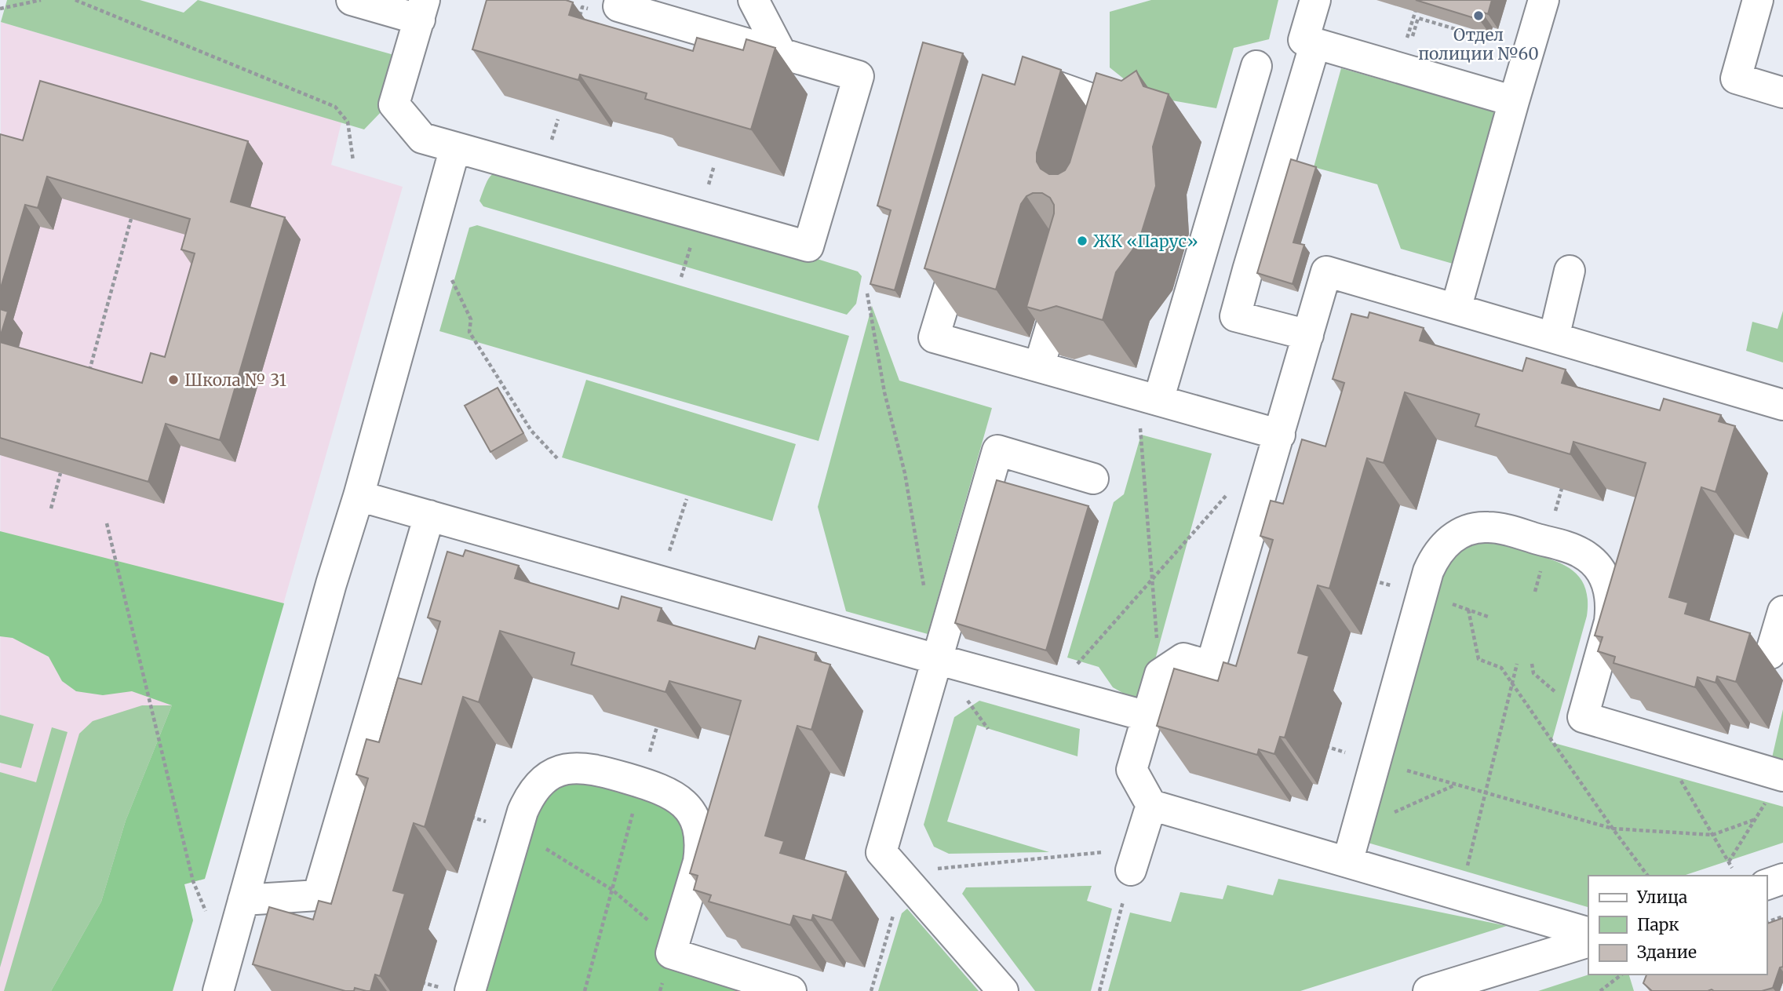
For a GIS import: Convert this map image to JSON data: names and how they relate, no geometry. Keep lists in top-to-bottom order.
{
  "places": ["Отдел полиции №60", "ЖК «Парус»", "Школа № 31"],
  "legend": ["Улица", "Парк", "Здание"]
}
